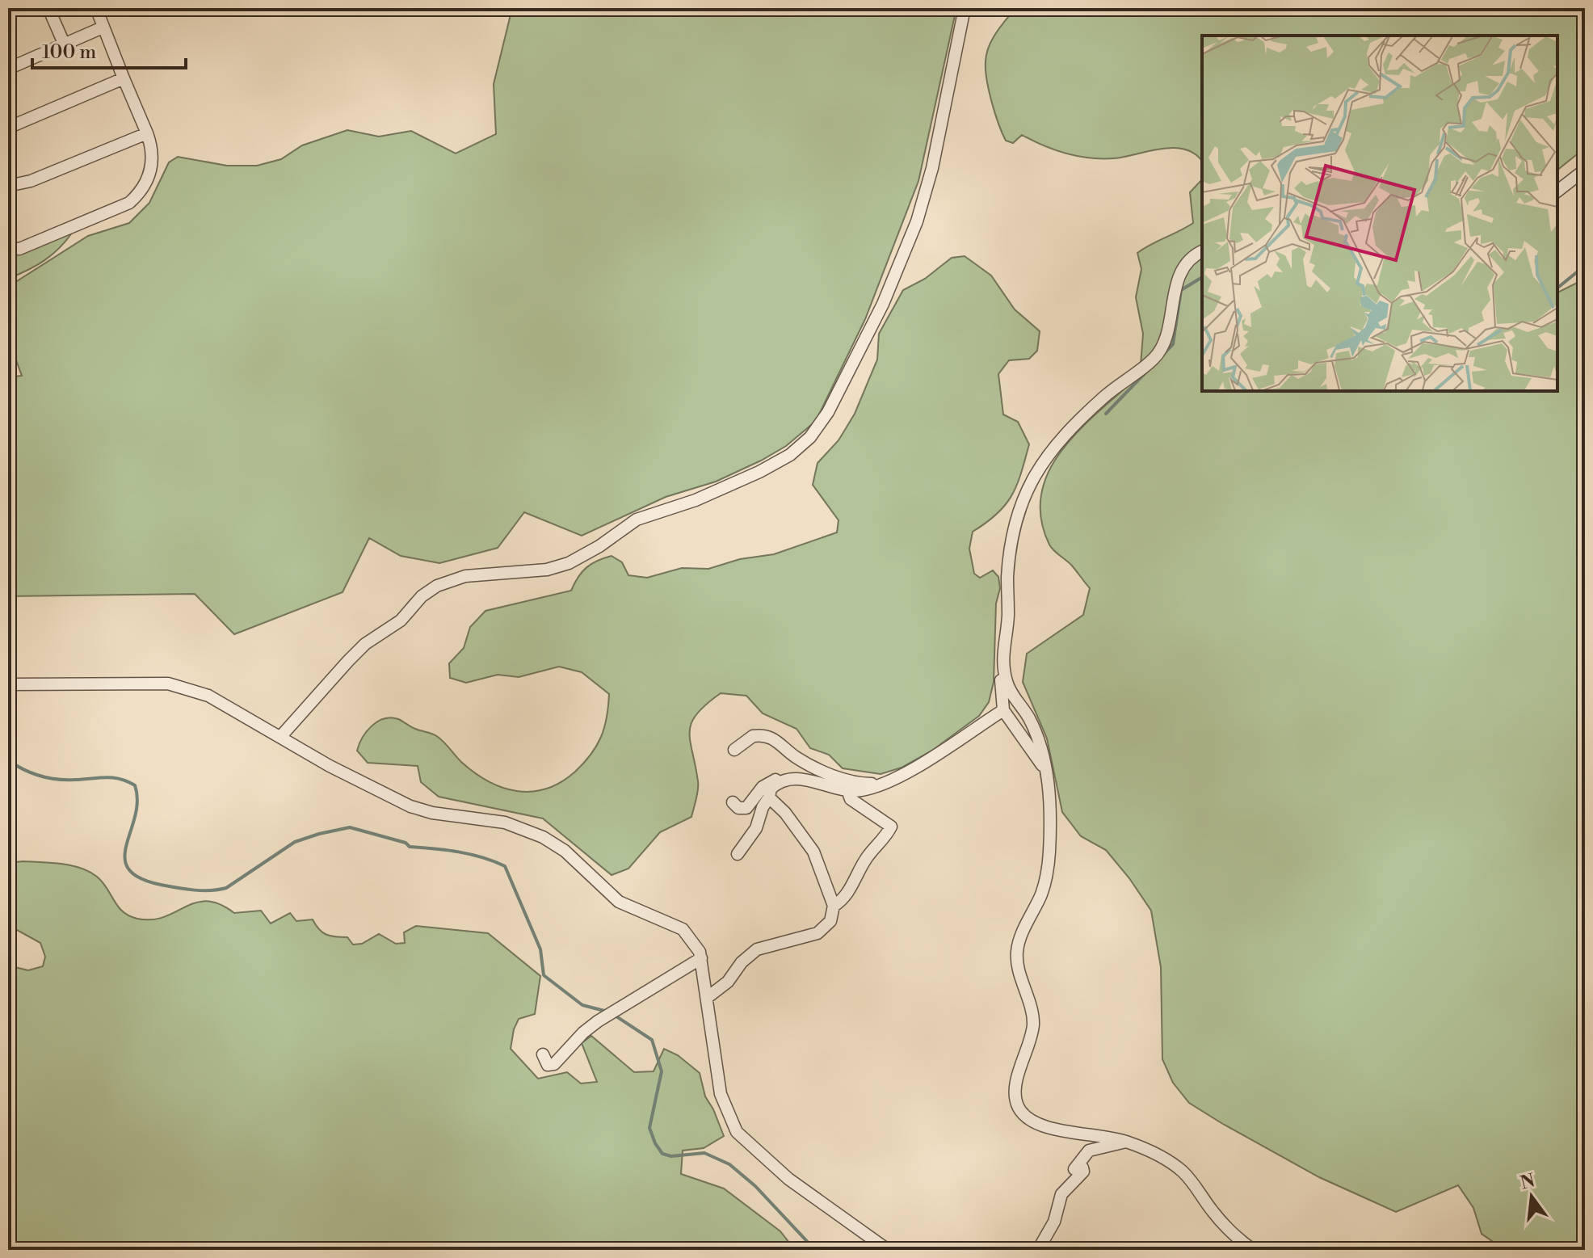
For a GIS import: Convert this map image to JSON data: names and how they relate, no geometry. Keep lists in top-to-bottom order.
{
  "scale_bar": "100 m",
  "north": "top"
}
